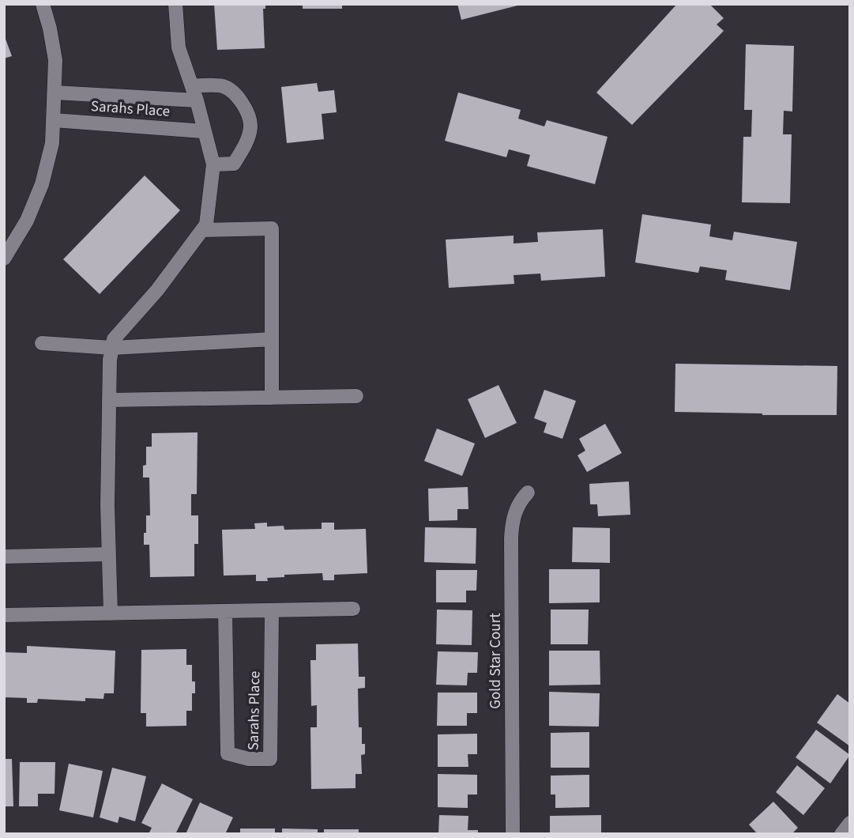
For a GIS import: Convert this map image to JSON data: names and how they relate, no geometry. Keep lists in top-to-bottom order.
{
  "streets": {
    "street": ["Sarahs Place", "Gold Star Court"]
  }
}
